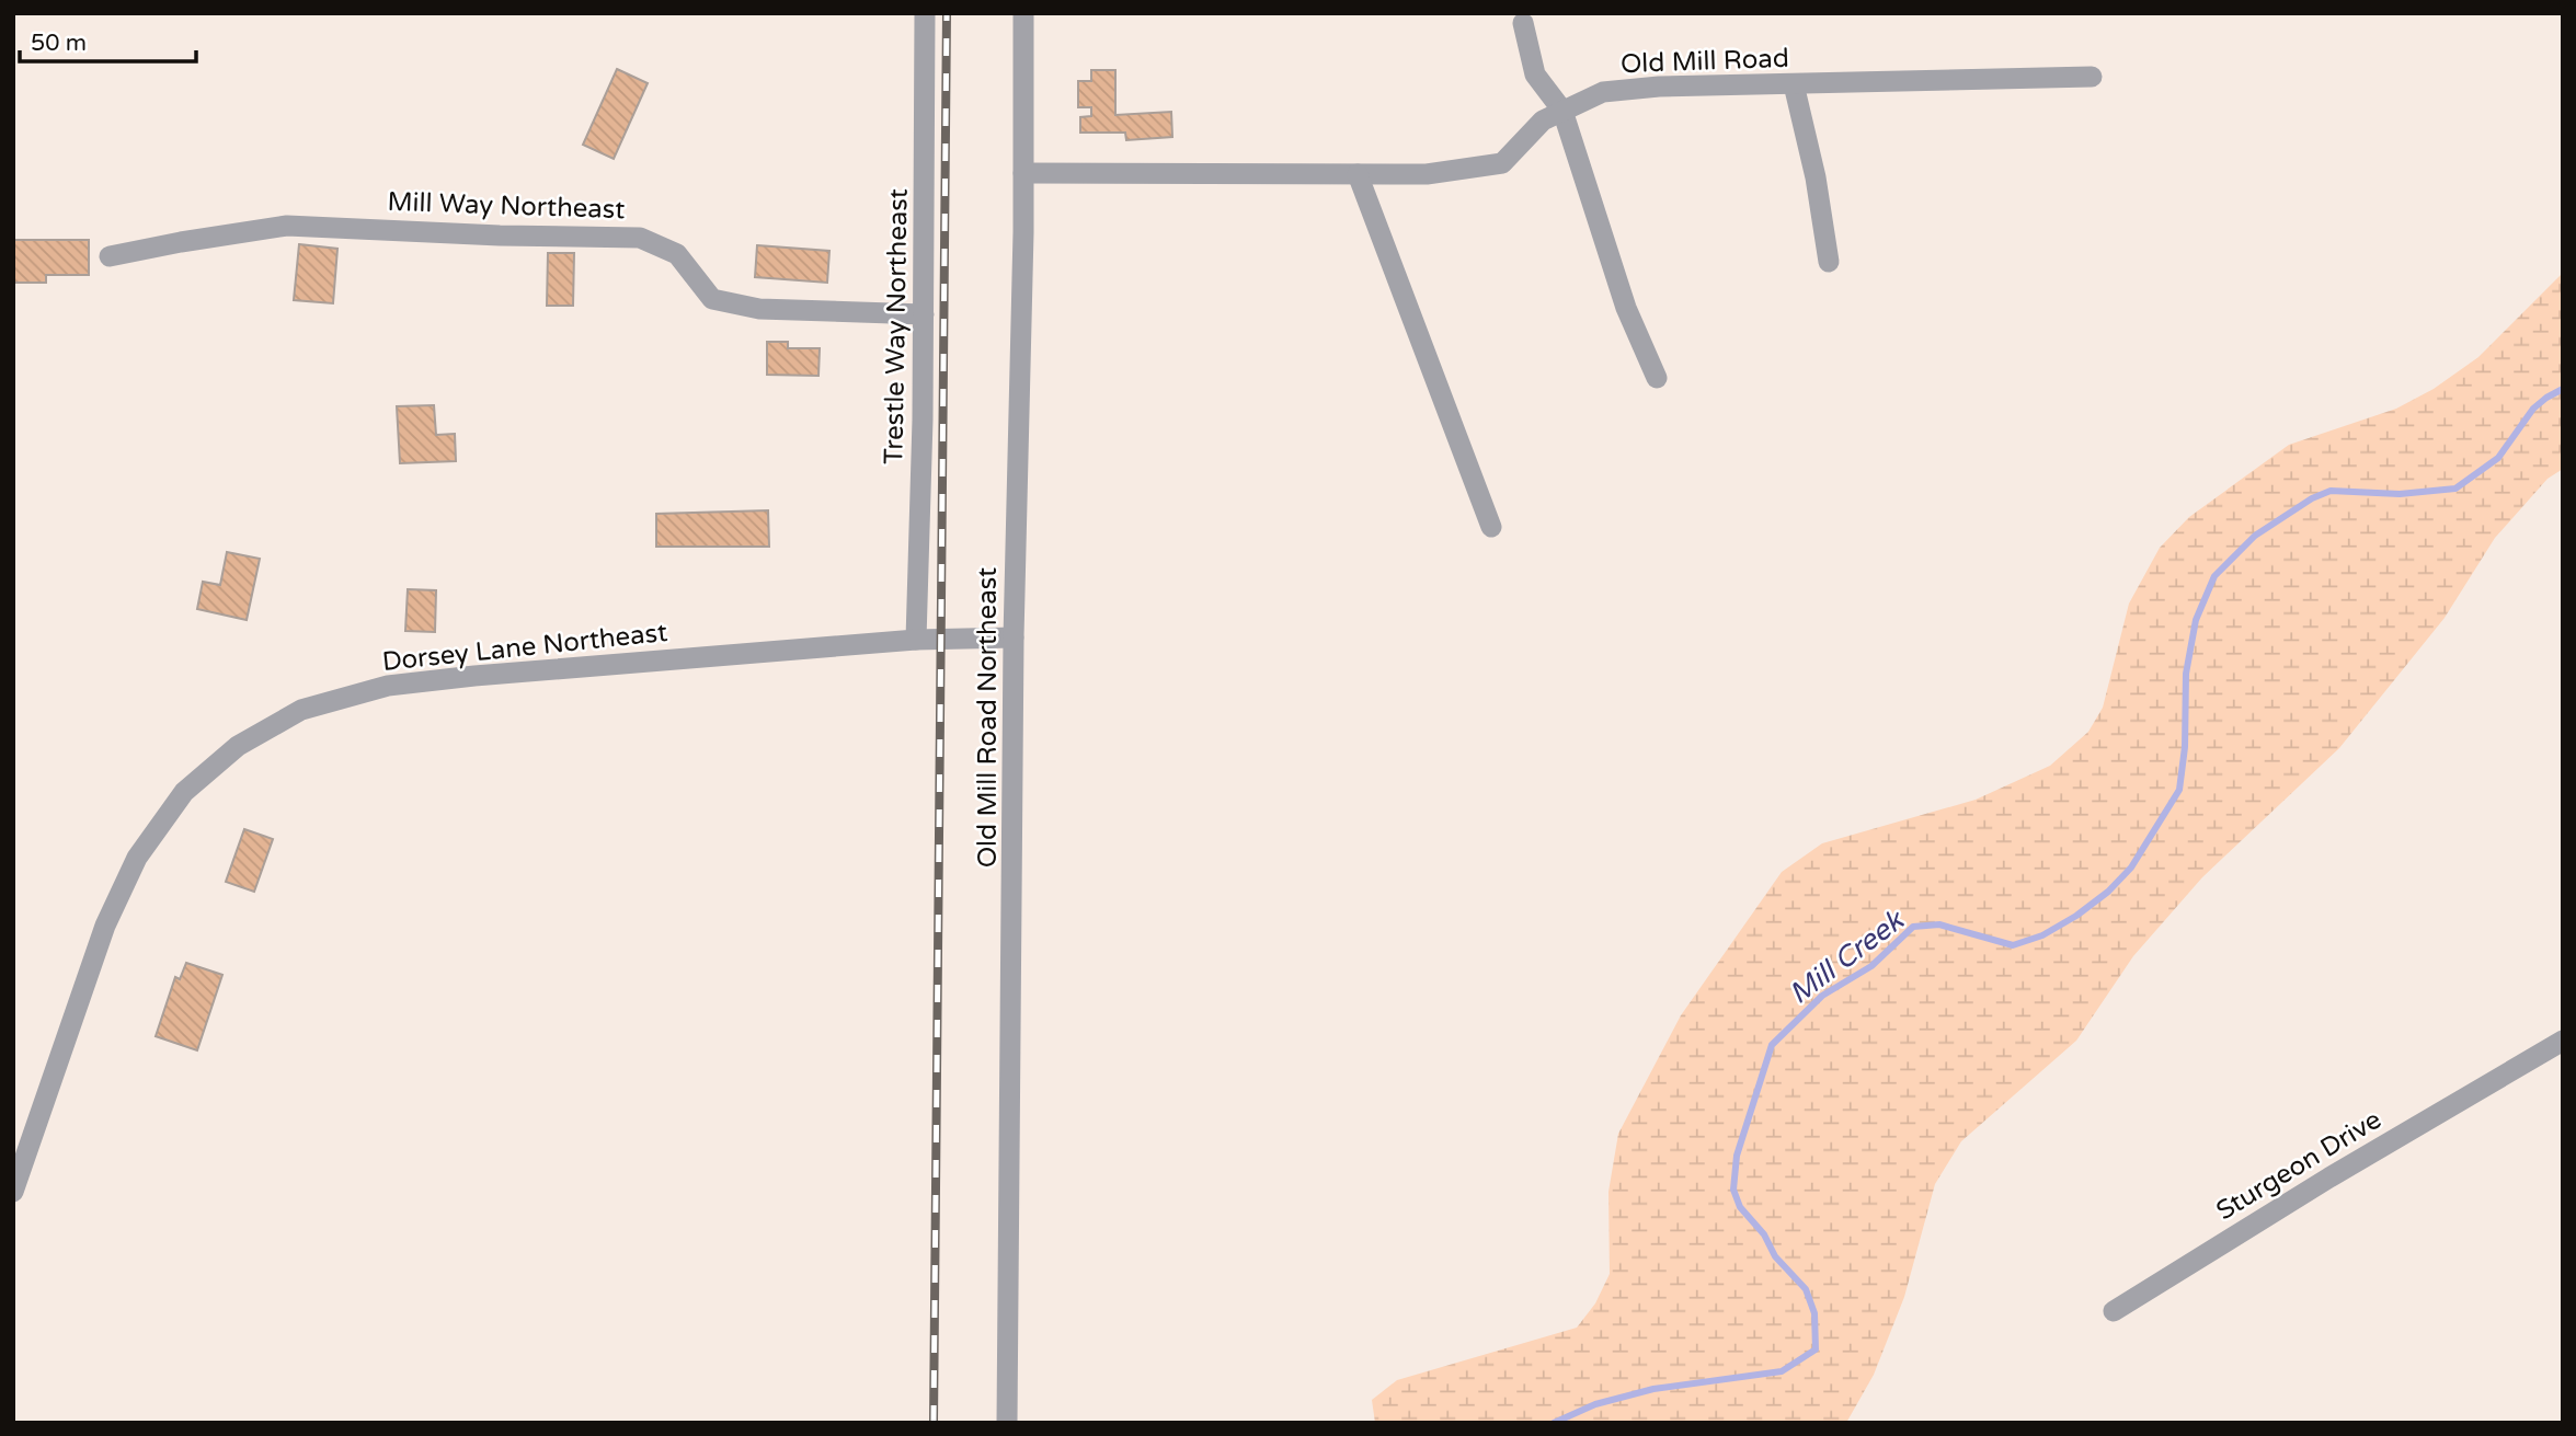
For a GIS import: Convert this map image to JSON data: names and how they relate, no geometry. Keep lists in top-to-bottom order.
{
  "streets": {
    "street": [
      "Old Mill Road",
      "Mill Way Northeast",
      "Trestle Way Northeast",
      "Dorsey Lane Northeast",
      "Old Mill Road Northeast",
      "Sturgeon Drive"
    ]
  },
  "crossings": [
    ["Old Mill Road", "Old Mill Road Northeast"],
    ["Mill Way Northeast", "Trestle Way Northeast"],
    ["Trestle Way Northeast", "Dorsey Lane Northeast"],
    ["Dorsey Lane Northeast", "Old Mill Road Northeast"]
  ],
  "water": ["Mill Creek"],
  "scale_bar": "50 m"
}
